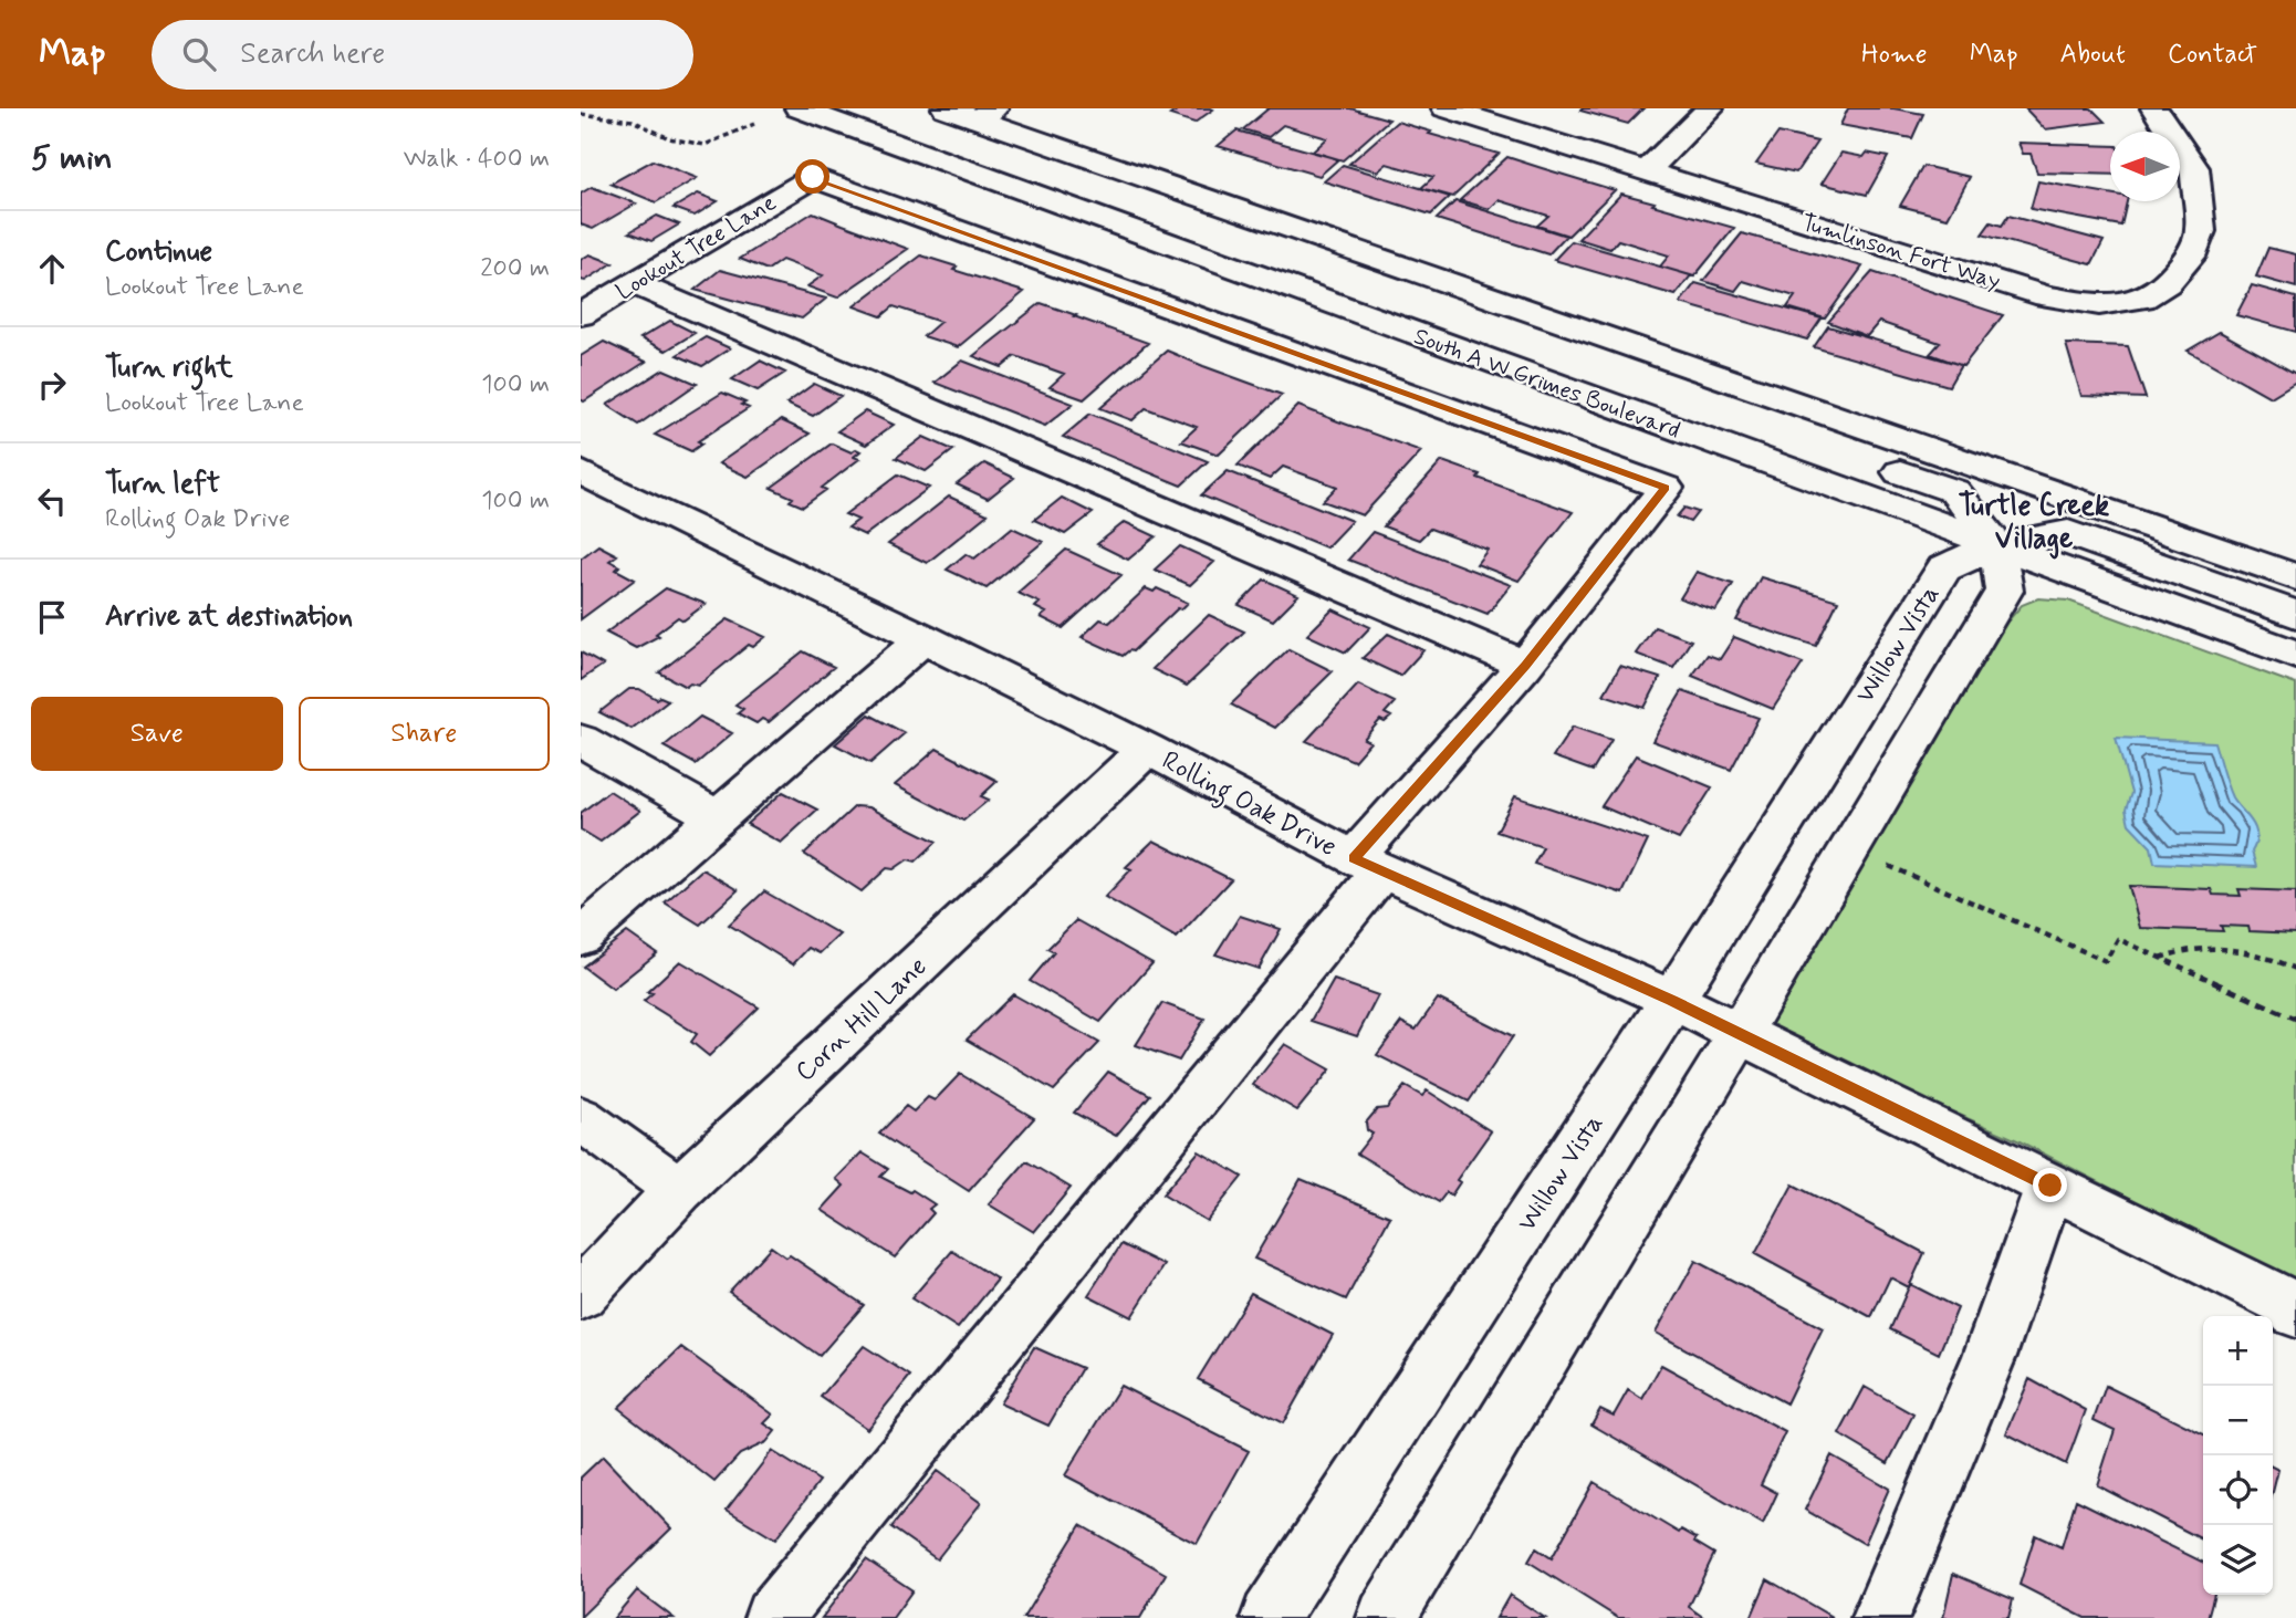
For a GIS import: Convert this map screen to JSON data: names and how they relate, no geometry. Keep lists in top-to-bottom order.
{
  "streets": {
    "street": [
      "Lookout Tree Lane",
      "Tumlinson Fort Way",
      "South A W Grimes Boulevard",
      "Willow Vista",
      "Rolling Oak Drive",
      "Corn Hill Lane"
    ]
  },
  "crossings": [
    ["Lookout Tree Lane", "Rolling Oak Drive"],
    ["South A W Grimes Boulevard", "Willow Vista"],
    ["Willow Vista", "Rolling Oak Drive"],
    ["Rolling Oak Drive", "Corn Hill Lane"]
  ],
  "districts": ["Turtle Creek Village"],
  "north": "left",
  "page": {
    "header": "Map",
    "search": "Search here",
    "nav": [
      "Home",
      "Map",
      "About",
      "Contact"
    ],
    "heading": ["5 min", "Walk · 400 m"],
    "list": [
      ["Continue", "Lookout Tree Lane", "200 m"],
      ["Turn right", "Lookout Tree Lane", "100 m"],
      ["Turn left", "Rolling Oak Drive", "100 m"],
      "Arrive at destination"
    ],
    "buttons": ["Save", "Share"],
    "map_buttons": ["+", "−"]
  }
}
